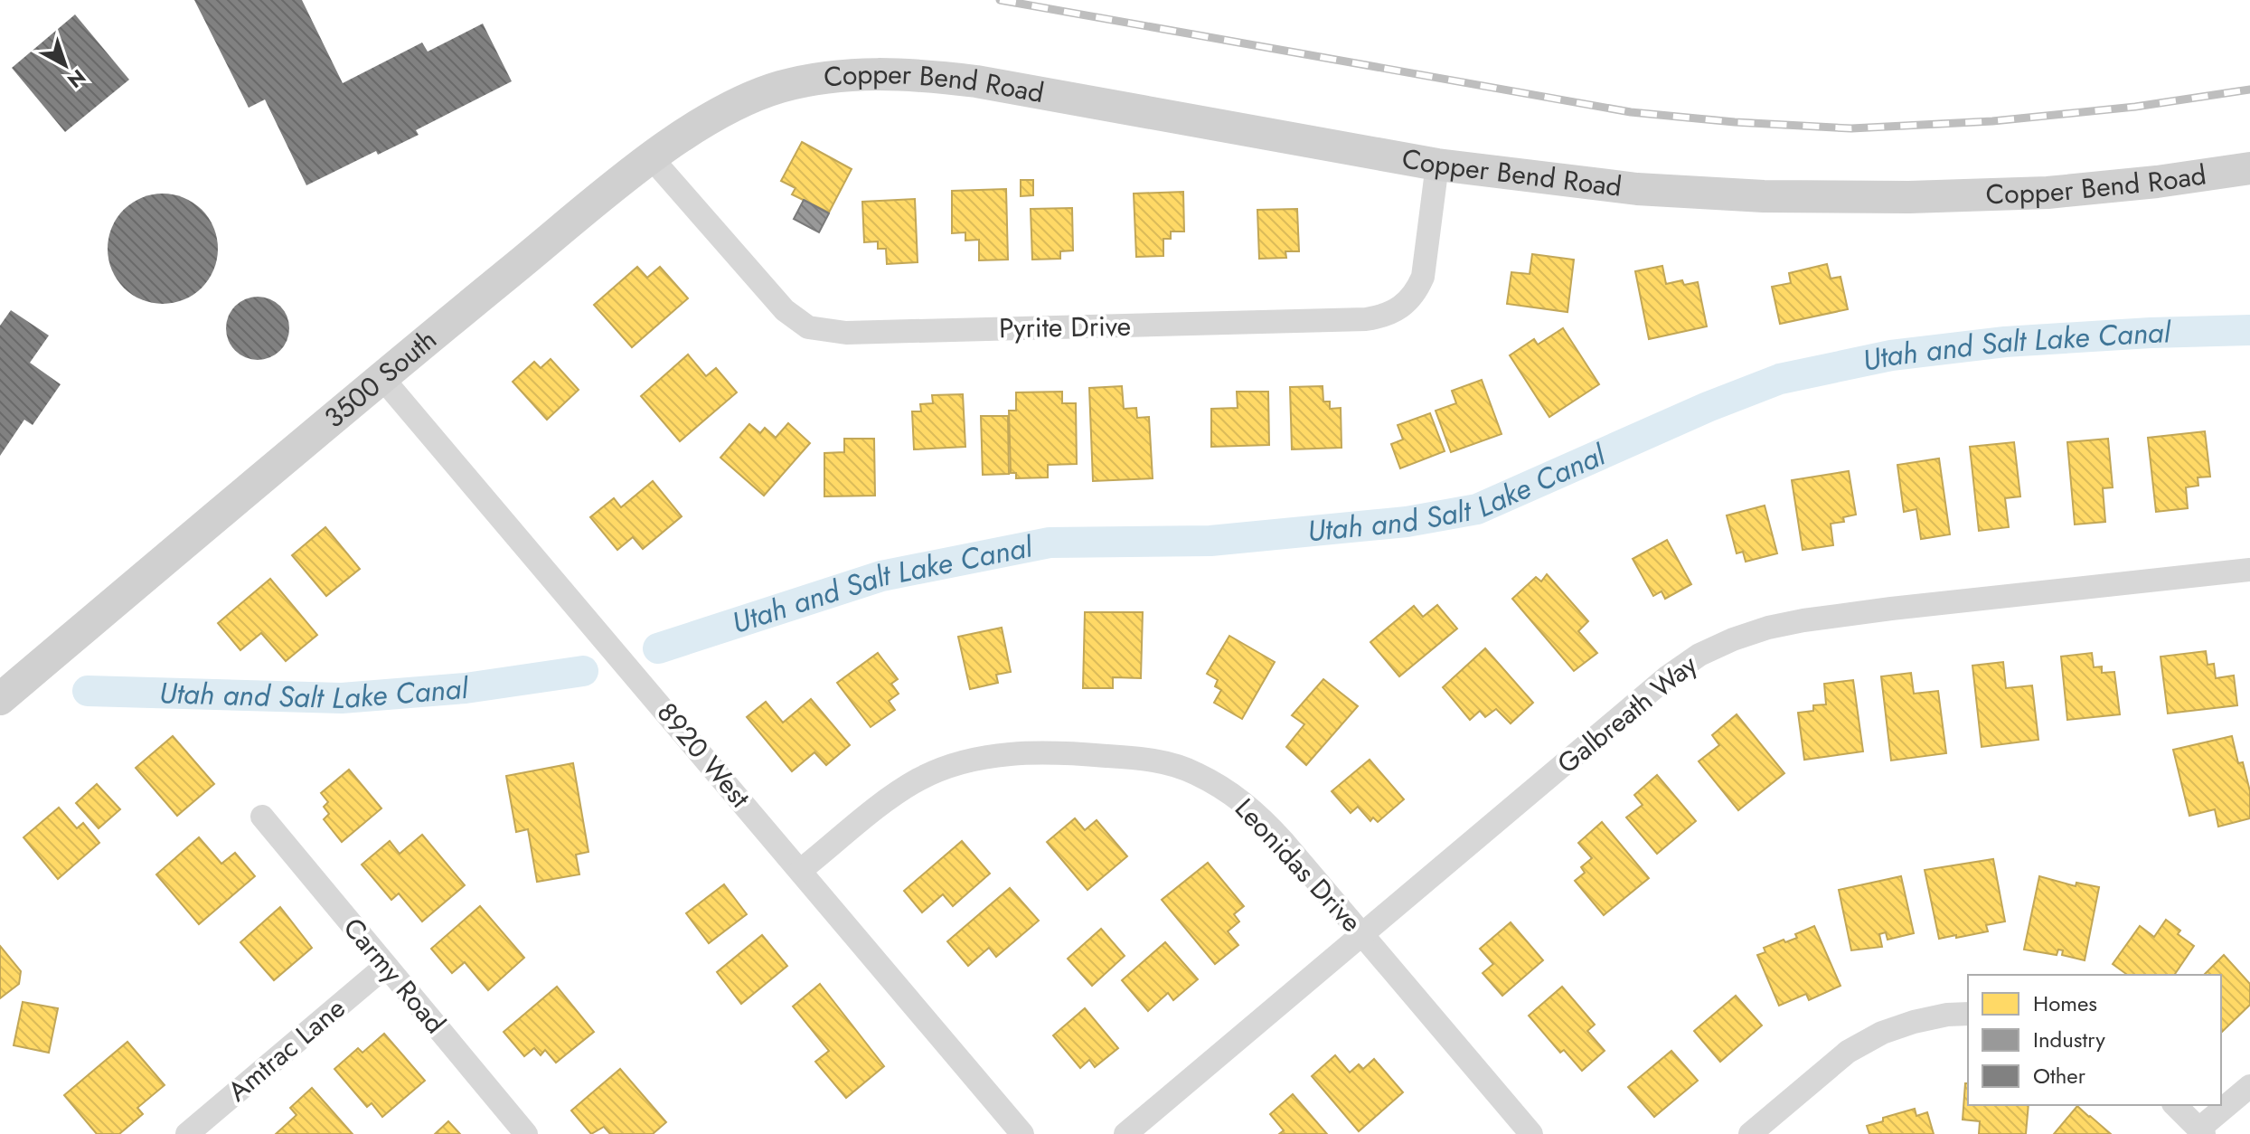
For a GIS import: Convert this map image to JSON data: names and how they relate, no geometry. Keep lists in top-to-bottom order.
{
  "streets": {
    "street": [
      "Copper Bend Road",
      "Pyrite Drive",
      "3500 South",
      "Galbreath Way",
      "8920 West",
      "Leonidas Drive",
      "Carmy Road",
      "Amtrac Lane"
    ]
  },
  "crossings": [
    ["Copper Bend Road", "Pyrite Drive"],
    ["Copper Bend Road", "3500 South"],
    ["Pyrite Drive", "3500 South"],
    ["3500 South", "8920 West"],
    ["Galbreath Way", "Leonidas Drive"],
    ["8920 West", "Leonidas Drive"],
    ["Carmy Road", "Amtrac Lane"]
  ],
  "water": ["Utah and Salt Lake Canal"],
  "legend": ["Homes", "Industry", "Other"],
  "north": "bottom right"
}
